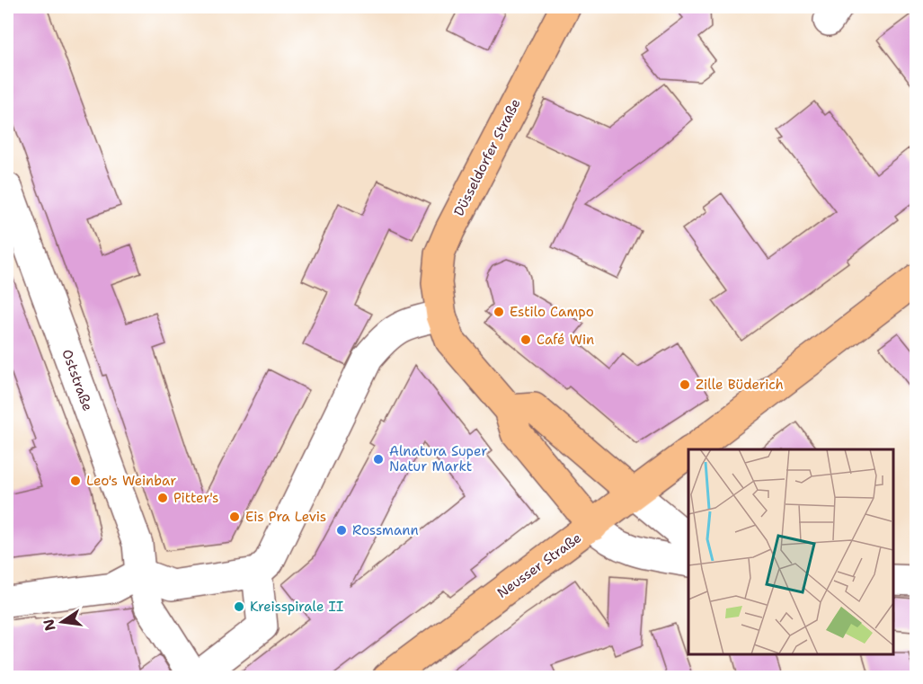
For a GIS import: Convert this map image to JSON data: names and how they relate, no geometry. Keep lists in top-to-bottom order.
{
  "streets": {
    "main road": ["Düsseldorfer Straße", "Neusser Straße"],
    "street": ["Oststraße"]
  },
  "crossings": [
    ["Düsseldorfer Straße", "Neusser Straße"]
  ],
  "places": [
    "Estilo Campo",
    "Café Win",
    "Zille Büderich",
    "Alnatura Super Natur Markt",
    "Leo's Weinbar",
    "Pitter's",
    "Eis Pra Levis",
    "Rossmann",
    "Kreisspirale II"
  ],
  "north": "left"
}
